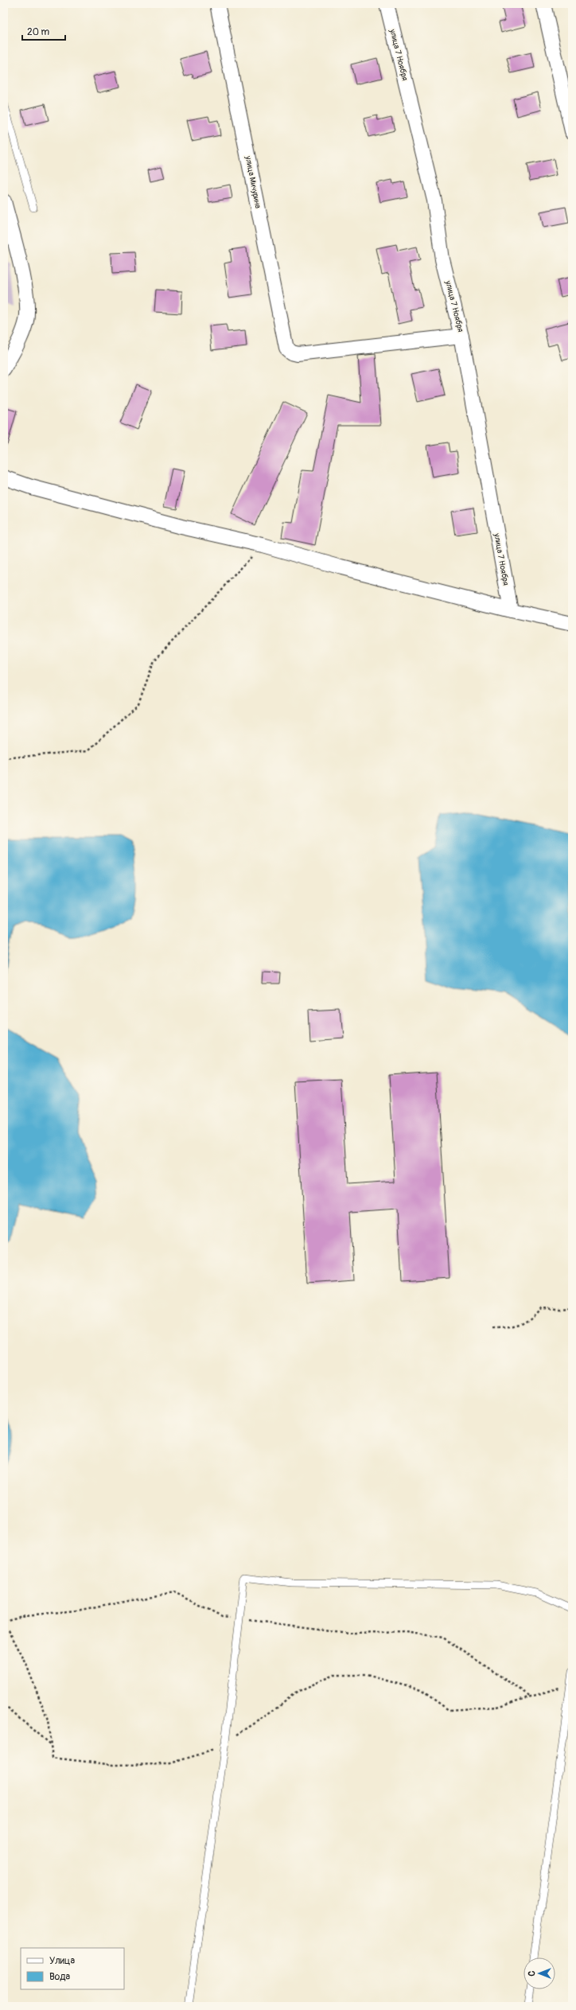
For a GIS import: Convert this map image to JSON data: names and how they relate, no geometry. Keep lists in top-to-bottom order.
{
  "streets": {
    "street": ["улица 7 Ноября", "улица Мичурина"]
  },
  "crossings": [
    ["улица 7 Ноября", "улица Мичурина"]
  ],
  "legend": ["Улица", "Вода"],
  "scale_bar": "20 m",
  "north": "left"
}
